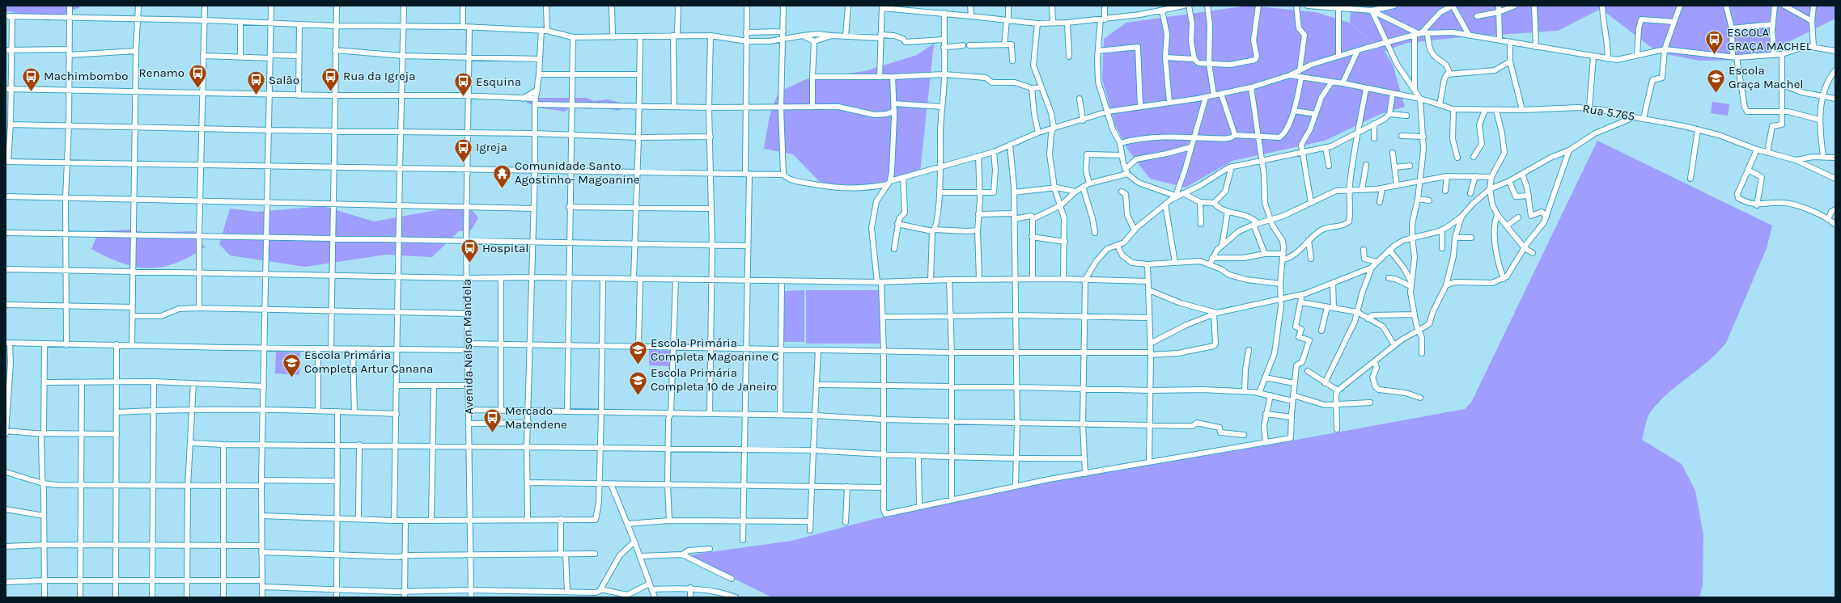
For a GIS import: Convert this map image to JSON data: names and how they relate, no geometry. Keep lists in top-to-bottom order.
{
  "streets": {
    "street": ["Rua 5.765", "Avenida Nelson Mandela"]
  },
  "places": {
    "bus stop": [
      "ESCOLA GRAÇA MACHEL",
      "Renamo",
      "Machimbombo",
      "Rua da Igreja",
      "Salão",
      "Esquina",
      "Igreja",
      "Hospital",
      "Mercado Matendene"
    ],
    "school or university": [
      "Escola Graça Machel",
      "Escola Primária Completa Magoanine C",
      "Escola Primária Completa Artur Canana",
      "Escola Primária Completa 10 de Janeiro"
    ],
    "temple": ["Comunidade Santo Agostinho- Magoanine"]
  }
}
